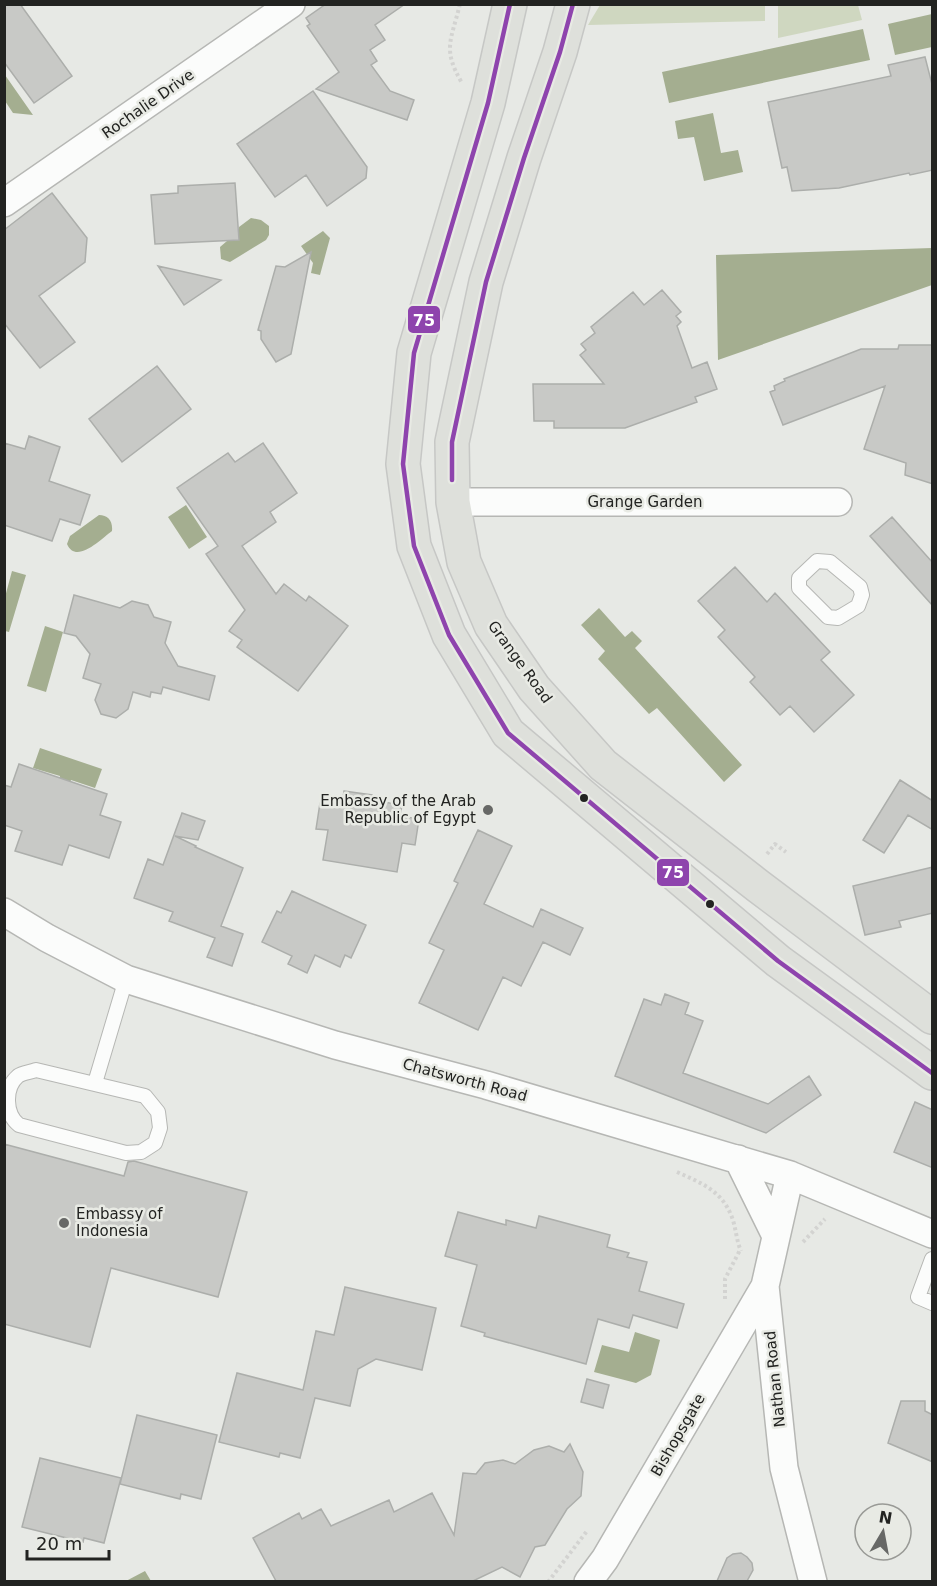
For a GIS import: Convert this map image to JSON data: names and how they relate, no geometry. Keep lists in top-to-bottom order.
{
  "streets": {
    "main road": ["Grange Road"],
    "street": [
      "Rochalie Drive",
      "Grange Garden",
      "Chatsworth Road",
      "Nathan Road",
      "Bishopsgate"
    ]
  },
  "crossings": [
    ["Grange Garden", "Grange Road"],
    ["Chatsworth Road", "Nathan Road"],
    ["Nathan Road", "Bishopsgate"]
  ],
  "places": ["Embassy of the Arab Republic of Egypt", "Embassy of Indonesia"],
  "lines": ["transit line 75"],
  "scale_bar": "20 m",
  "north": "top"
}
